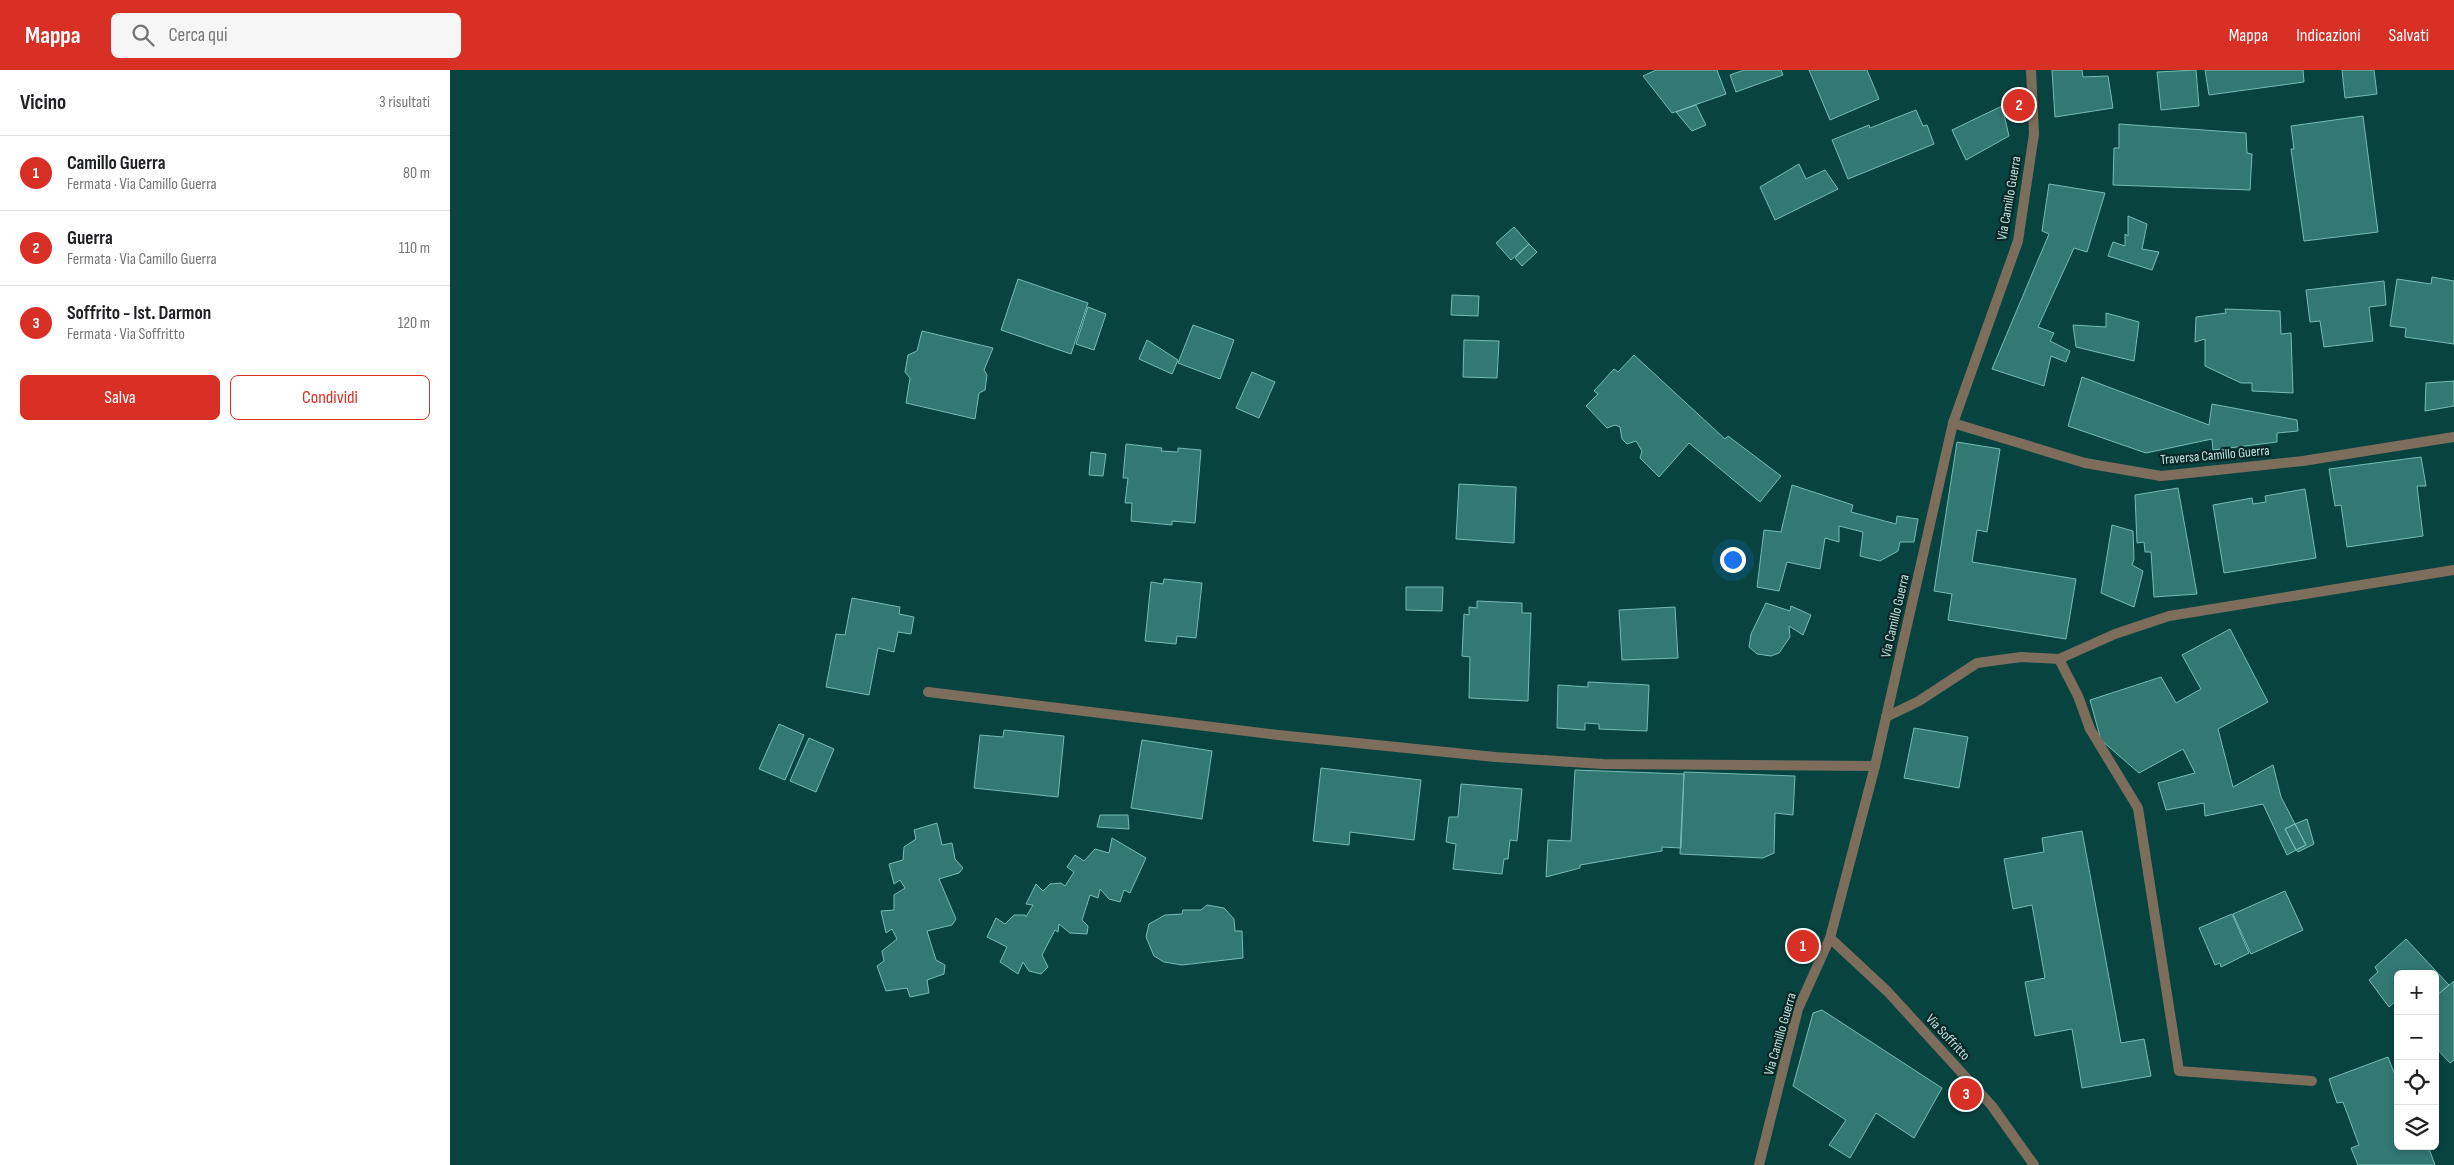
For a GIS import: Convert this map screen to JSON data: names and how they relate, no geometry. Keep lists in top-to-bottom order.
{
  "streets": {
    "street": ["Via Camillo Guerra", "Traversa Camillo Guerra", "Via Soffritto"]
  },
  "crossings": [
    ["Via Camillo Guerra", "Traversa Camillo Guerra"],
    ["Via Camillo Guerra", "Via Soffritto"]
  ],
  "page": {
    "header": "Mappa",
    "search": "Cerca qui",
    "nav": ["Mappa", "Indicazioni", "Salvati"],
    "heading": ["Vicino", "3 risultati"],
    "pins": ["2", "1", "3"],
    "list": [
      {
        "mark": "1",
        "name": "Camillo Guerra",
        "note": "Fermata · Via Camillo Guerra",
        "value": "80 m"
      },
      {
        "mark": "2",
        "name": "Guerra",
        "note": "Fermata · Via Camillo Guerra",
        "value": "110 m"
      },
      {
        "mark": "3",
        "name": "Soffrito - Ist. Darmon",
        "note": "Fermata · Via Soffritto",
        "value": "120 m"
      }
    ],
    "buttons": ["Salva", "Condividi"],
    "map_buttons": ["+", "−"]
  }
}
